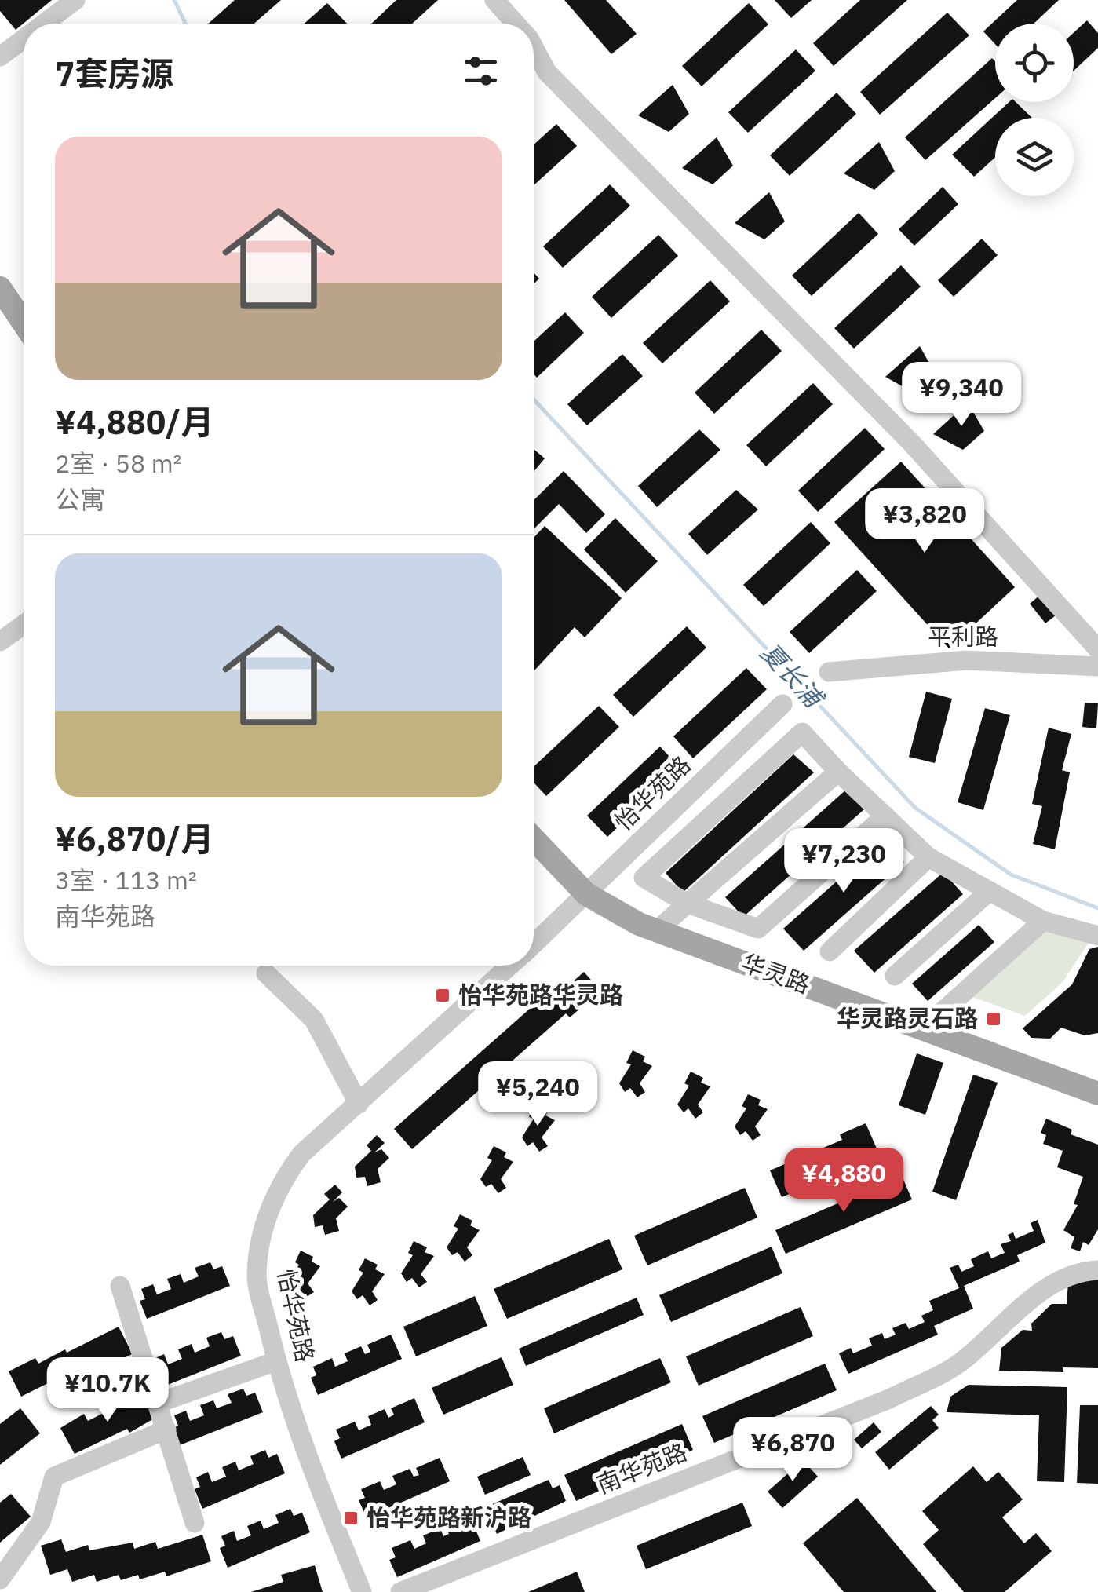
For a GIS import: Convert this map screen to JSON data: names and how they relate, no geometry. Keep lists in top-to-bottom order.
{
  "streets": {
    "main road": ["华灵路"],
    "street": ["平利路", "怡华苑路", "南华苑路"]
  },
  "crossings": [
    ["怡华苑路", "华灵路"]
  ],
  "water": ["夏长浦"],
  "places": {
    "transit": ["怡华苑路华灵路", "华灵路灵石路", "怡华苑路新沪路"]
  },
  "page": {
    "heading": "7套房源",
    "list": [
      {
        "name": "¥4,880/月",
        "note": "2室 · 58 m² · 公寓"
      },
      {
        "name": "¥6,870/月",
        "note": "3室 · 113 m² · 南华苑路"
      }
    ],
    "price": [
      "¥9,340",
      "¥3,820",
      "¥7,230",
      "¥5,240",
      "¥4,880",
      "¥10.7K",
      "¥6,870"
    ]
  }
}
